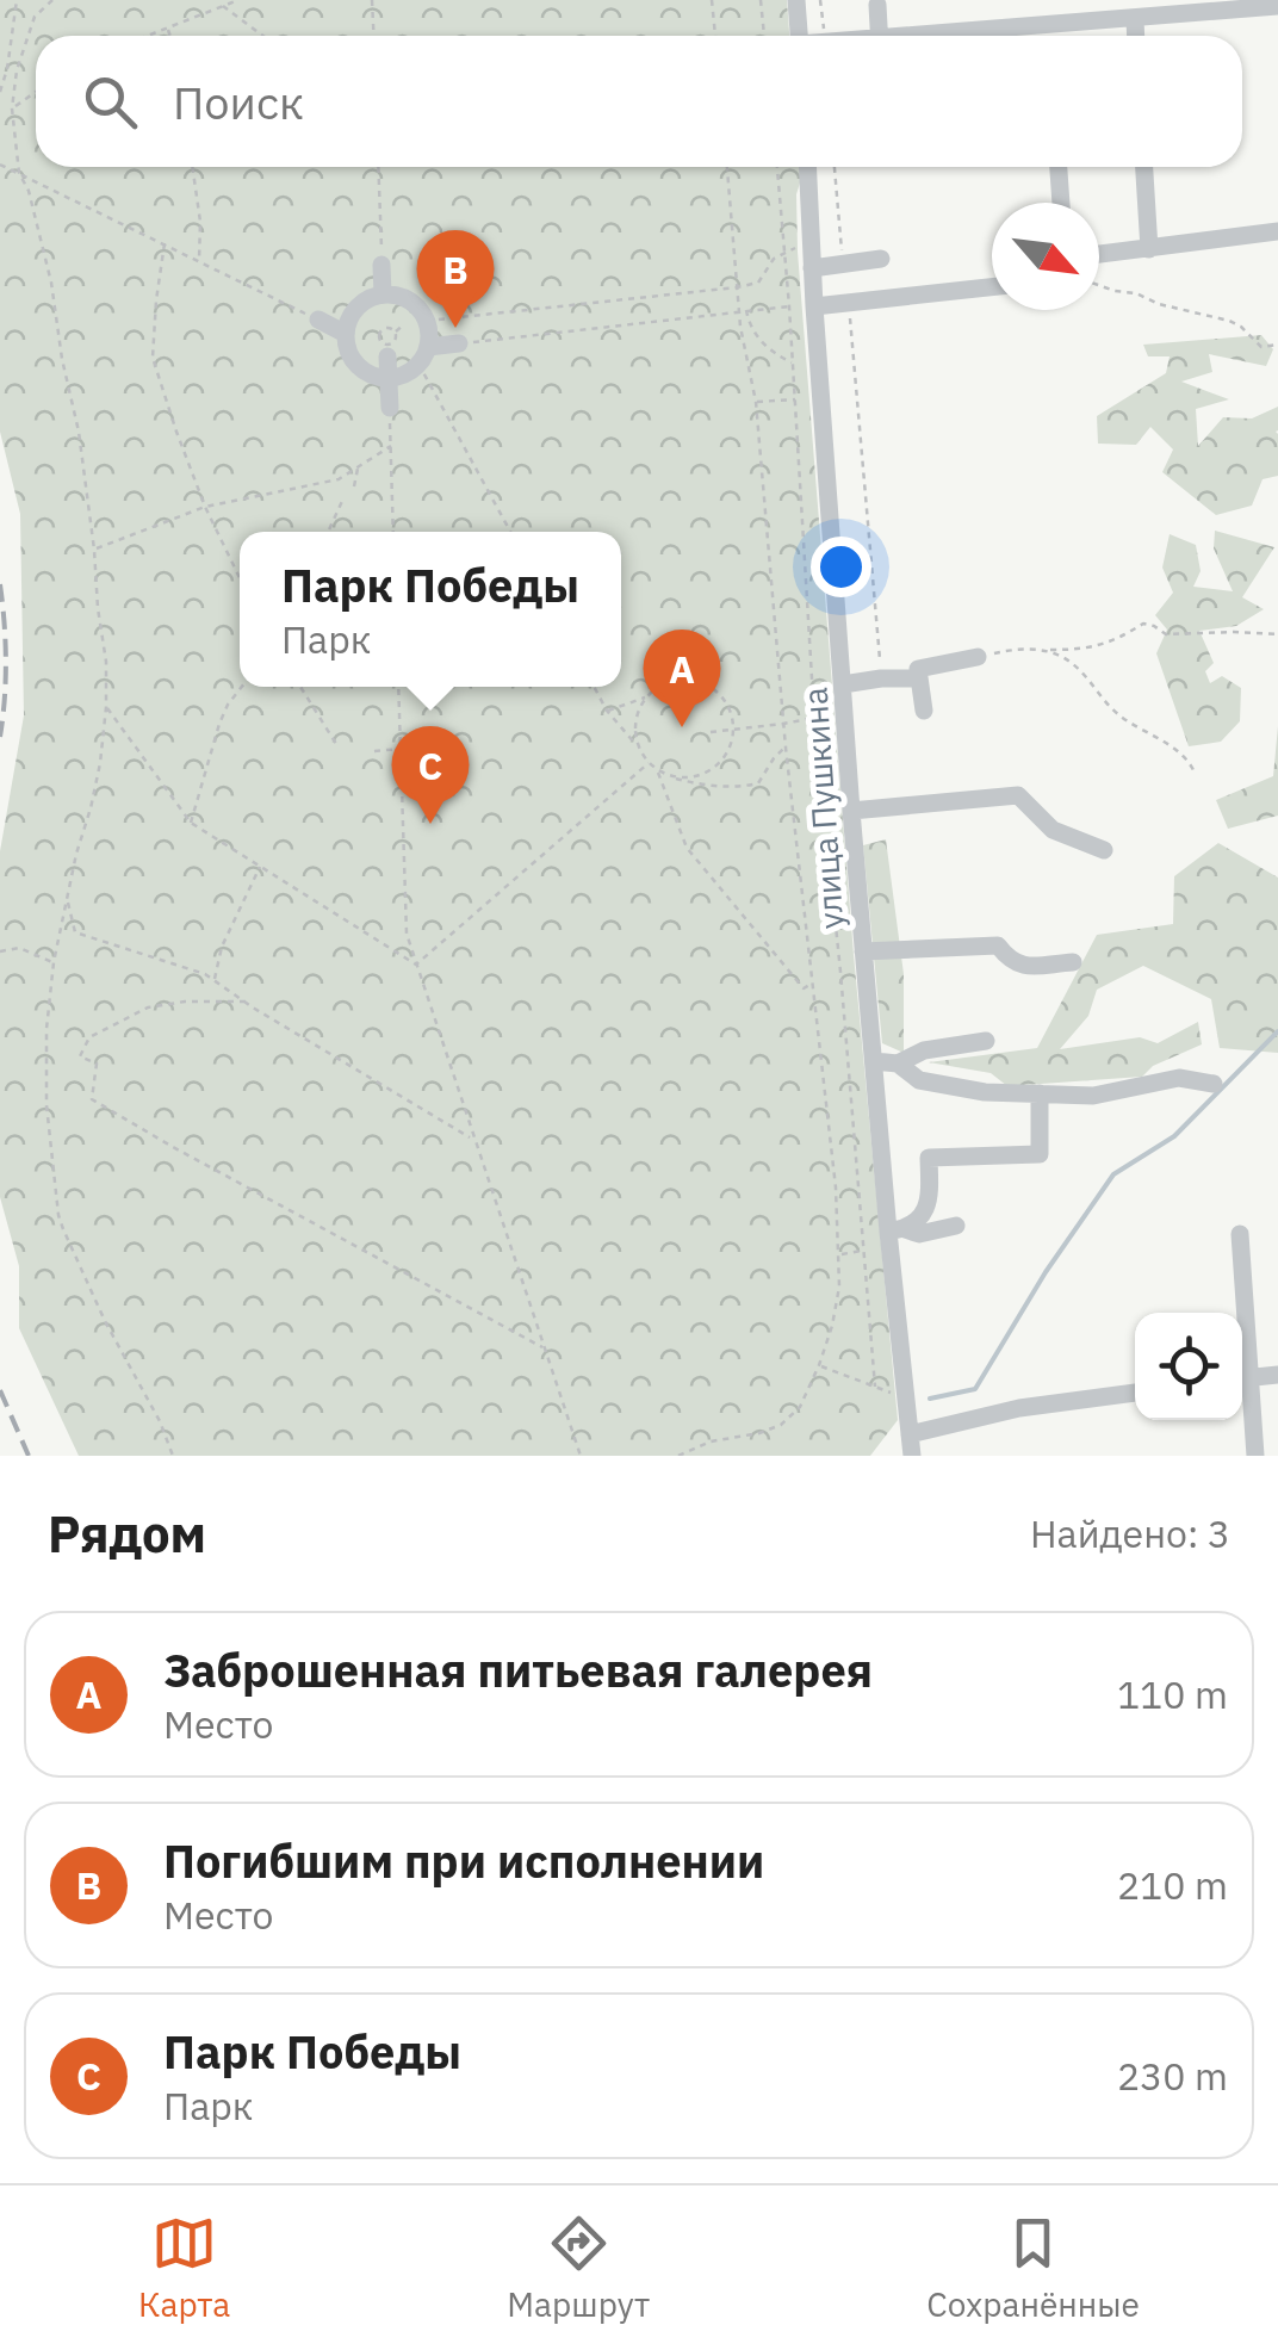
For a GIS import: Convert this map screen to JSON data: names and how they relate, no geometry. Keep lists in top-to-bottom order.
{
  "streets": {
    "street": ["улица Пушкина"]
  },
  "north": "bottom right",
  "page": {
    "search": "Поиск",
    "pins": ["B", "A", "C"],
    "popup": ["Парк Победы", "Парк"],
    "heading": ["Рядом", "Найдено: 3"],
    "list": [
      {
        "mark": "A",
        "name": "Заброшенная питьевая галерея",
        "note": "Место",
        "value": "110 m"
      },
      {
        "mark": "B",
        "name": "Погибшим при исполнении",
        "note": "Место",
        "value": "210 m"
      },
      {
        "mark": "C",
        "name": "Парк Победы",
        "note": "Парк",
        "value": "230 m"
      }
    ],
    "nav": ["Карта", "Маршрут", "Сохранённые"]
  }
}
